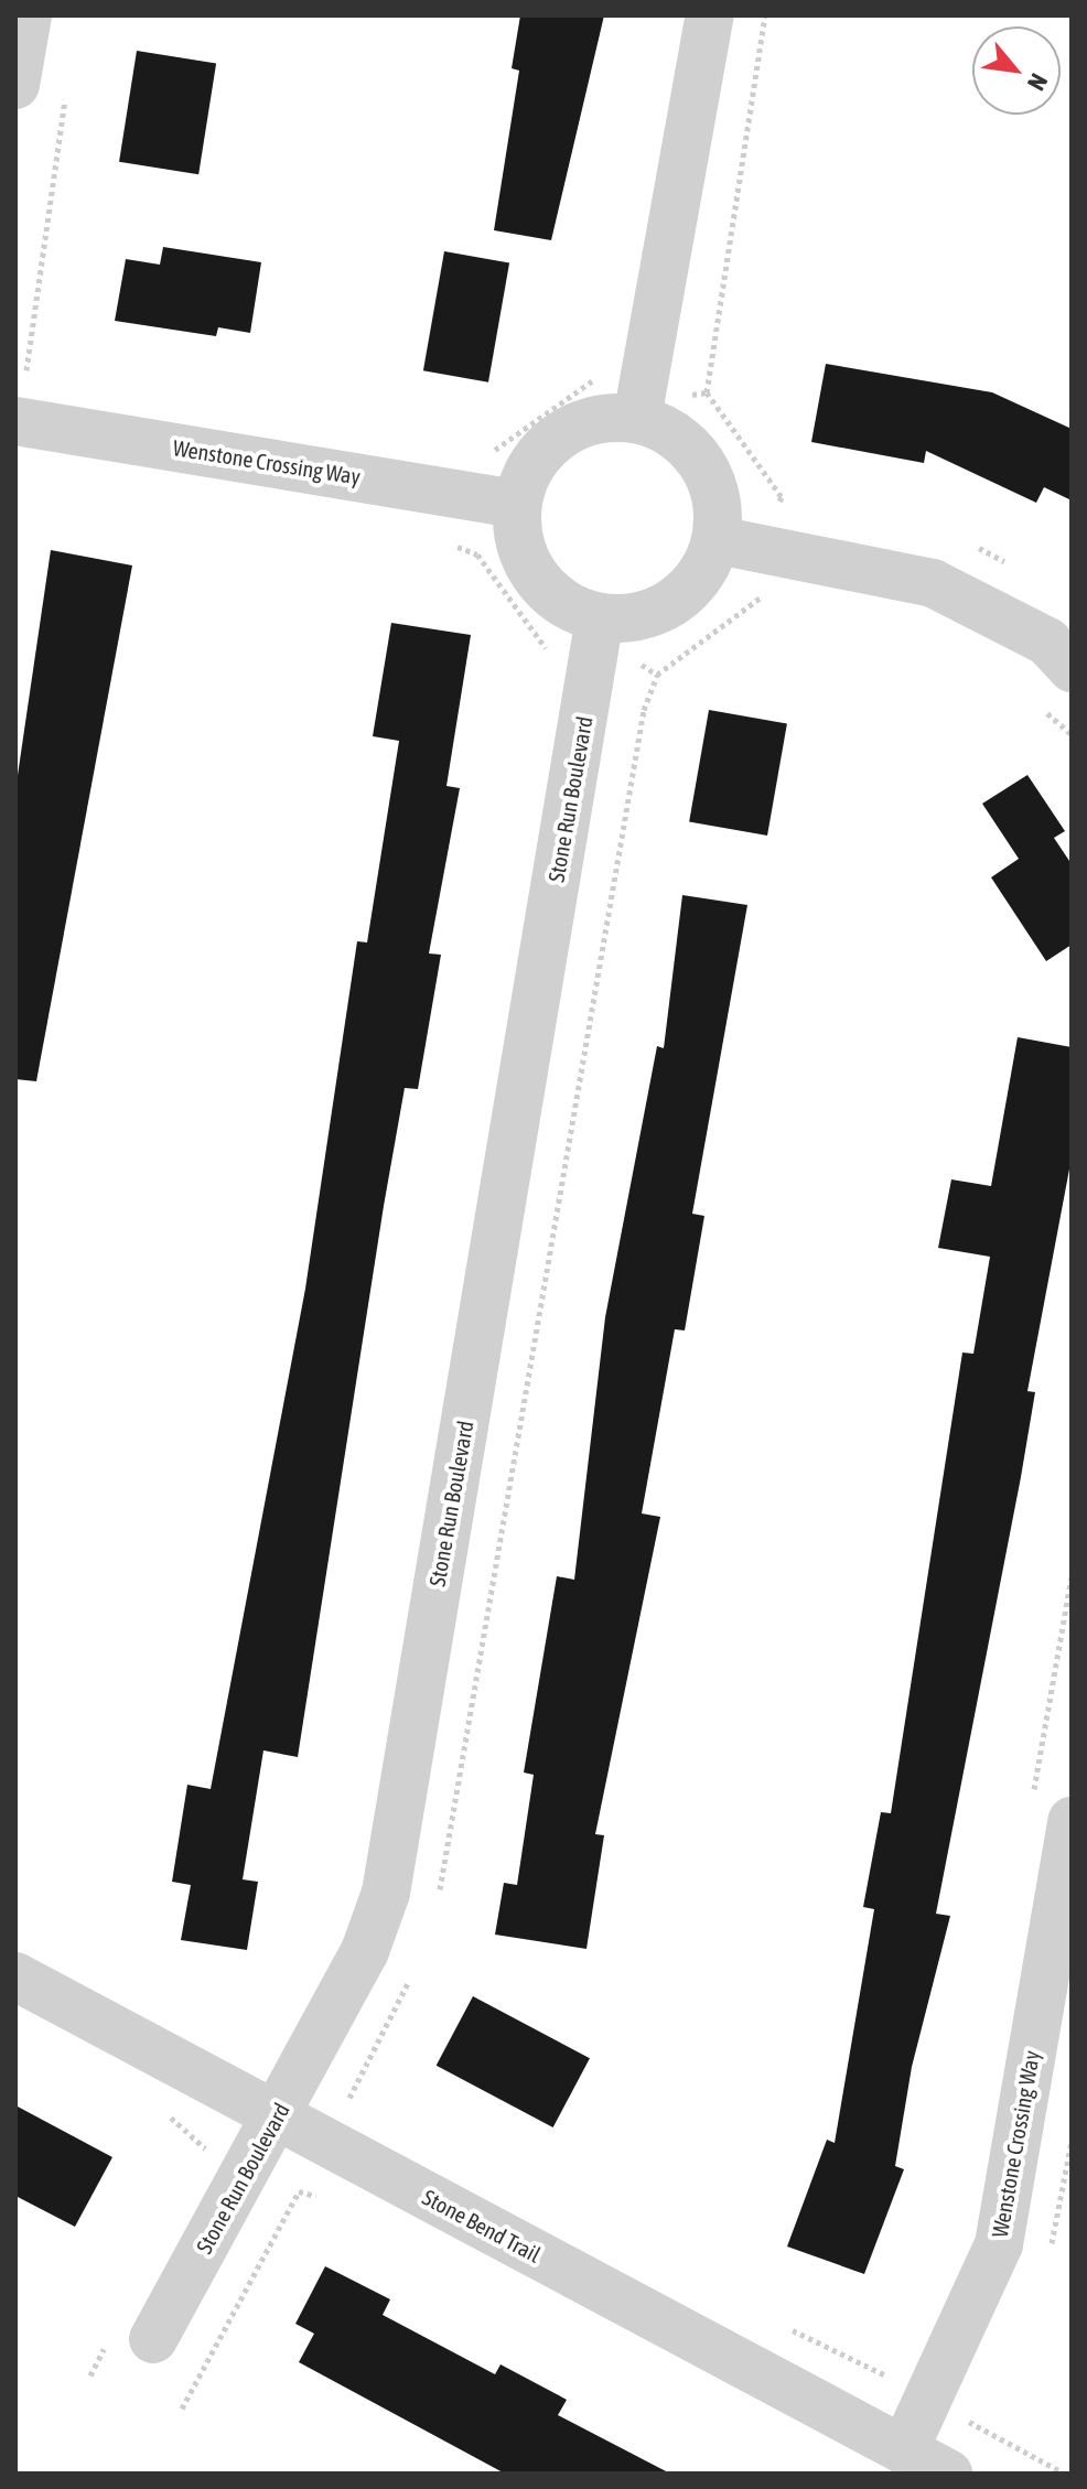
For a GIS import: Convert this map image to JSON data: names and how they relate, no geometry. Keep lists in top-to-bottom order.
{
  "streets": {
    "street": ["Wenstone Crossing Way", "Stone Run Boulevard", "Stone Bend Trail"]
  },
  "crossings": [
    ["Wenstone Crossing Way", "Stone Run Boulevard"],
    ["Wenstone Crossing Way", "Stone Bend Trail"],
    ["Stone Run Boulevard", "Stone Bend Trail"]
  ],
  "north": "bottom right"
}
